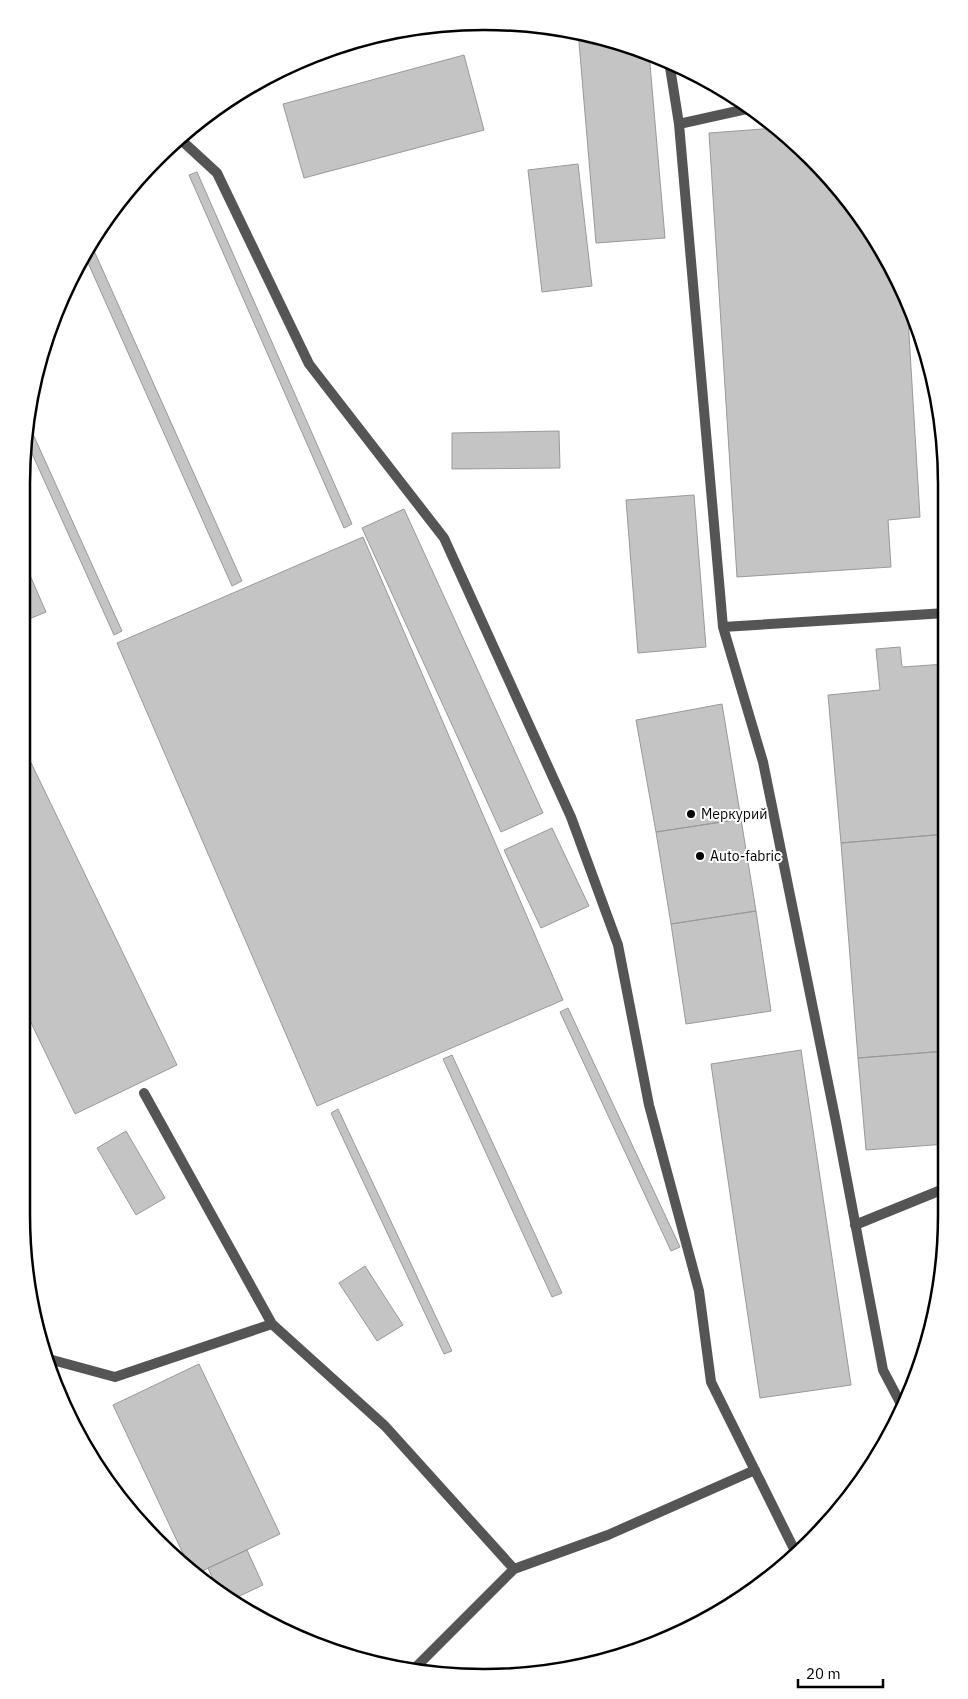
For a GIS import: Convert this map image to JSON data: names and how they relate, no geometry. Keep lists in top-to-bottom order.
{
  "places": ["Меркурий", "Auto-fabric"],
  "scale_bar": "20 m"
}
